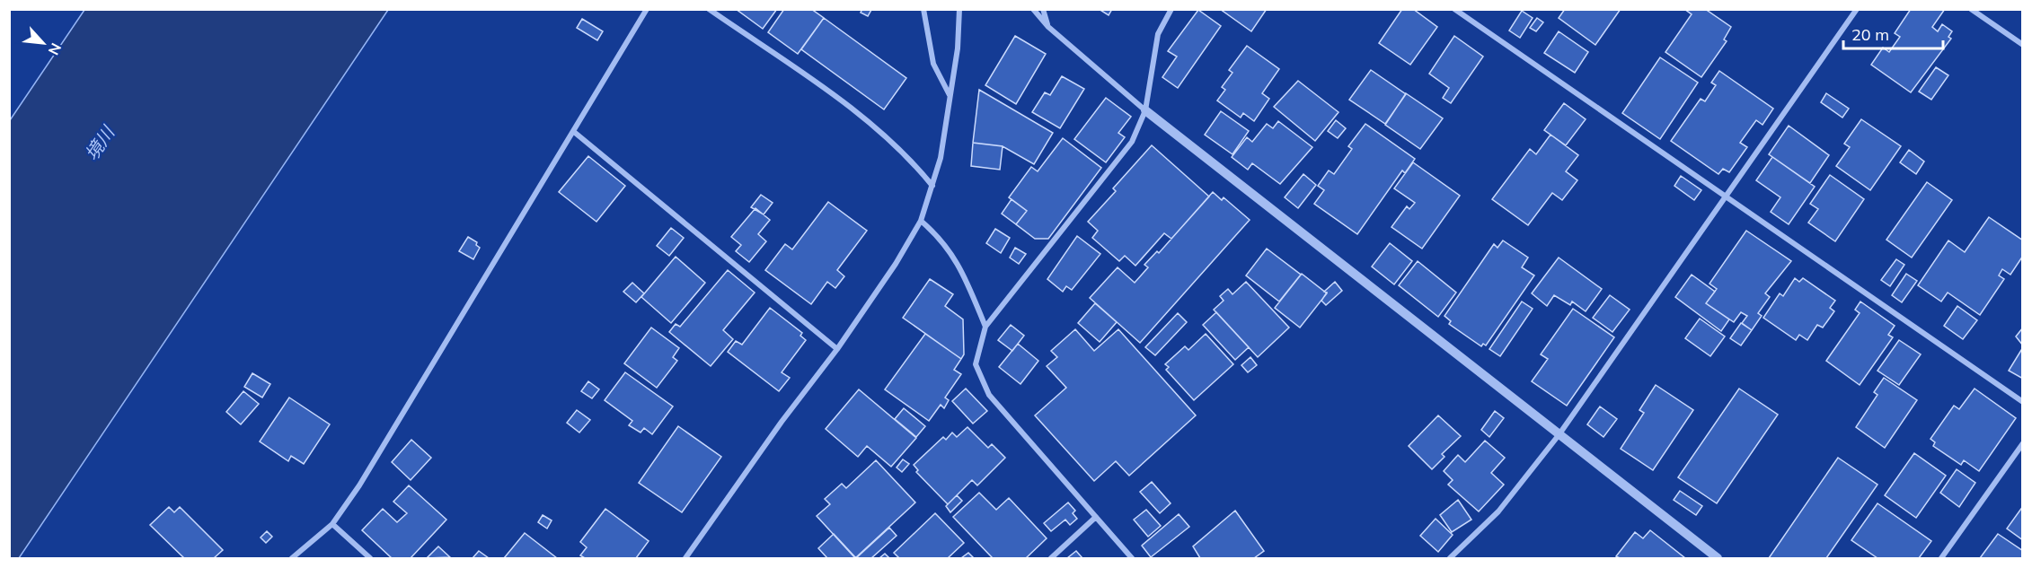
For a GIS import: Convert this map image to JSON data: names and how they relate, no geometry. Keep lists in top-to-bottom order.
{
  "water": ["境川"],
  "scale_bar": "20 m",
  "north": "bottom right"
}
